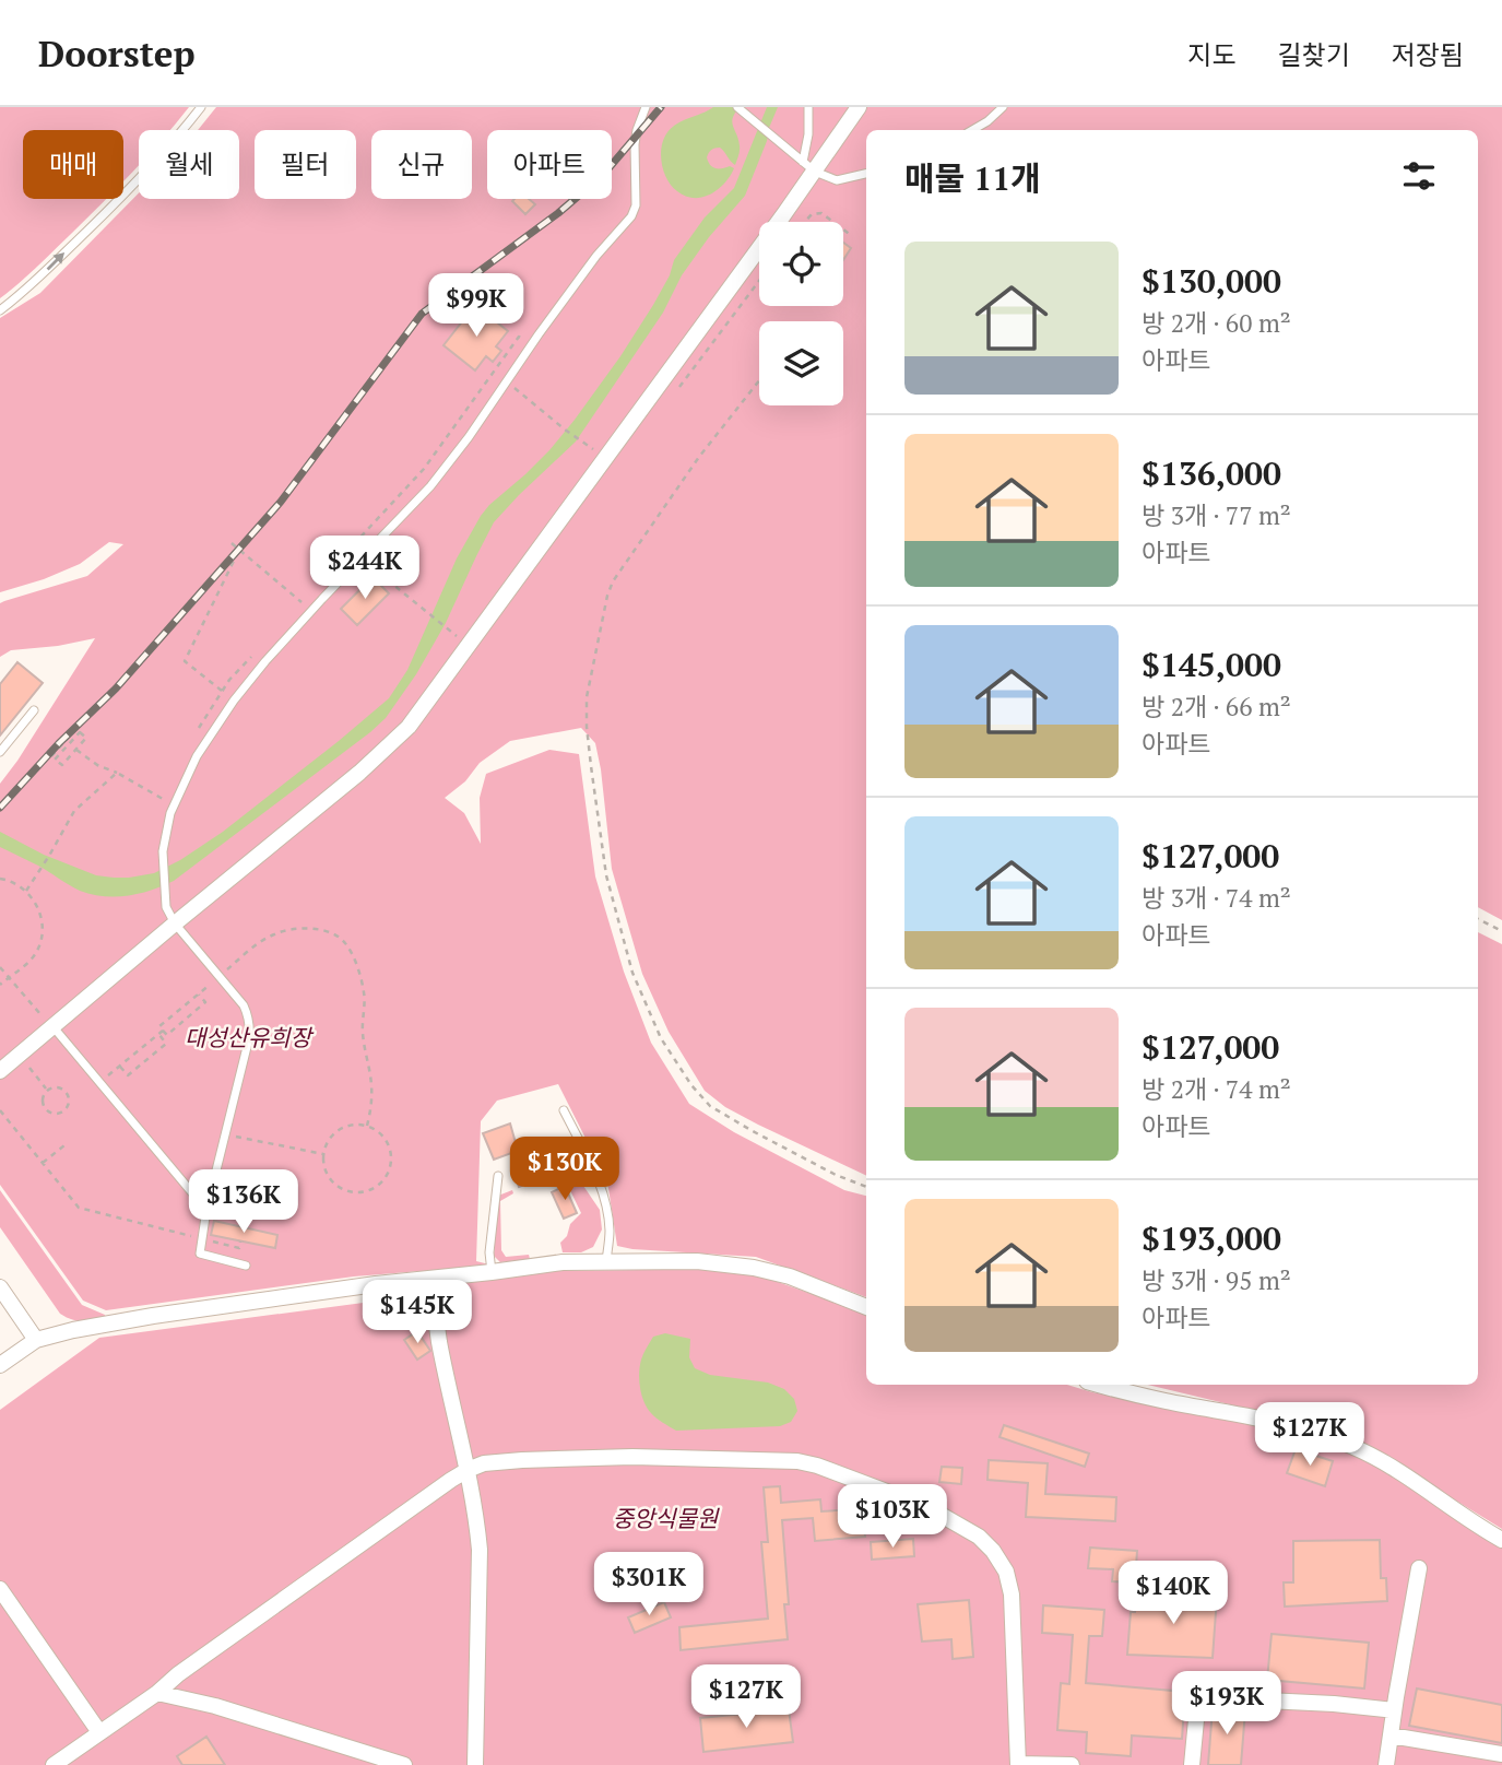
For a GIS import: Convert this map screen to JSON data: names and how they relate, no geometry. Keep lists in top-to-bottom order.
{
  "parks": ["대성산유희장", "중앙식물원"],
  "page": {
    "header": "Doorstep",
    "nav": ["지도", "길찾기", "저장됨"],
    "chip": [
      "매매",
      "월세",
      "필터",
      "신규",
      "아파트"
    ],
    "heading": "매물 11개",
    "list": [
      {
        "name": "$130,000",
        "note": "방 2개 · 60 m² · 아파트"
      },
      {
        "name": "$136,000",
        "note": "방 3개 · 77 m² · 아파트"
      },
      {
        "name": "$145,000",
        "note": "방 2개 · 66 m² · 아파트"
      },
      {
        "name": "$127,000",
        "note": "방 3개 · 74 m² · 아파트"
      },
      {
        "name": "$127,000",
        "note": "방 2개 · 74 m² · 아파트"
      },
      {
        "name": "$193,000",
        "note": "방 3개 · 95 m² · 아파트"
      }
    ],
    "price": [
      "$99K",
      "$244K",
      "$130K",
      "$136K",
      "$145K",
      "$127K",
      "$103K",
      "$301K",
      "$140K",
      "$127K",
      "$193K"
    ]
  }
}
